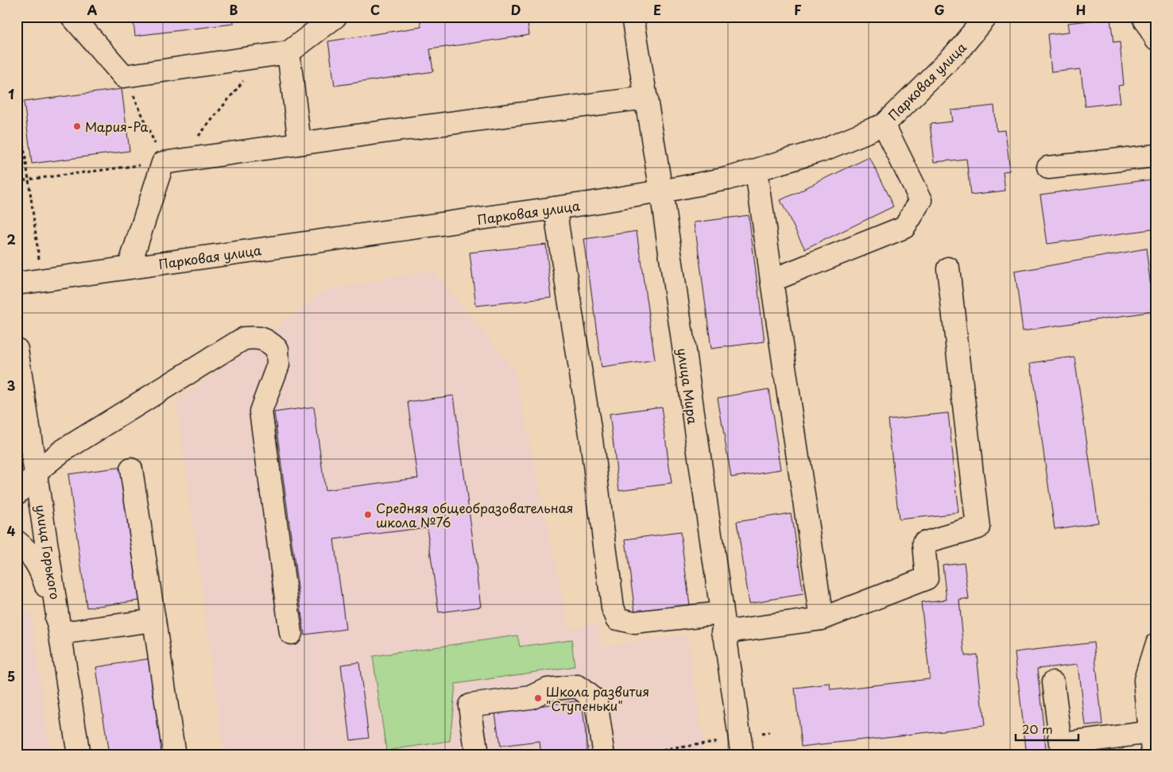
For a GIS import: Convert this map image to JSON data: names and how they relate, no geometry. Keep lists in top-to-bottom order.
{
  "streets": {
    "street": ["Парковая улица", "улица Мира", "улица Горького"]
  },
  "crossings": [
    ["Парковая улица", "улица Мира"]
  ],
  "places": ["Мария-Ра", "Средняя общеобразовательная школа №76", "Школа развития \"Ступеньки\""],
  "scale_bar": "20 m",
  "grid": {
    "columns": [
      "A",
      "B",
      "C",
      "D",
      "E",
      "F",
      "G",
      "H"
    ],
    "rows": [
      "1",
      "2",
      "3",
      "4",
      "5"
    ]
  }
}
